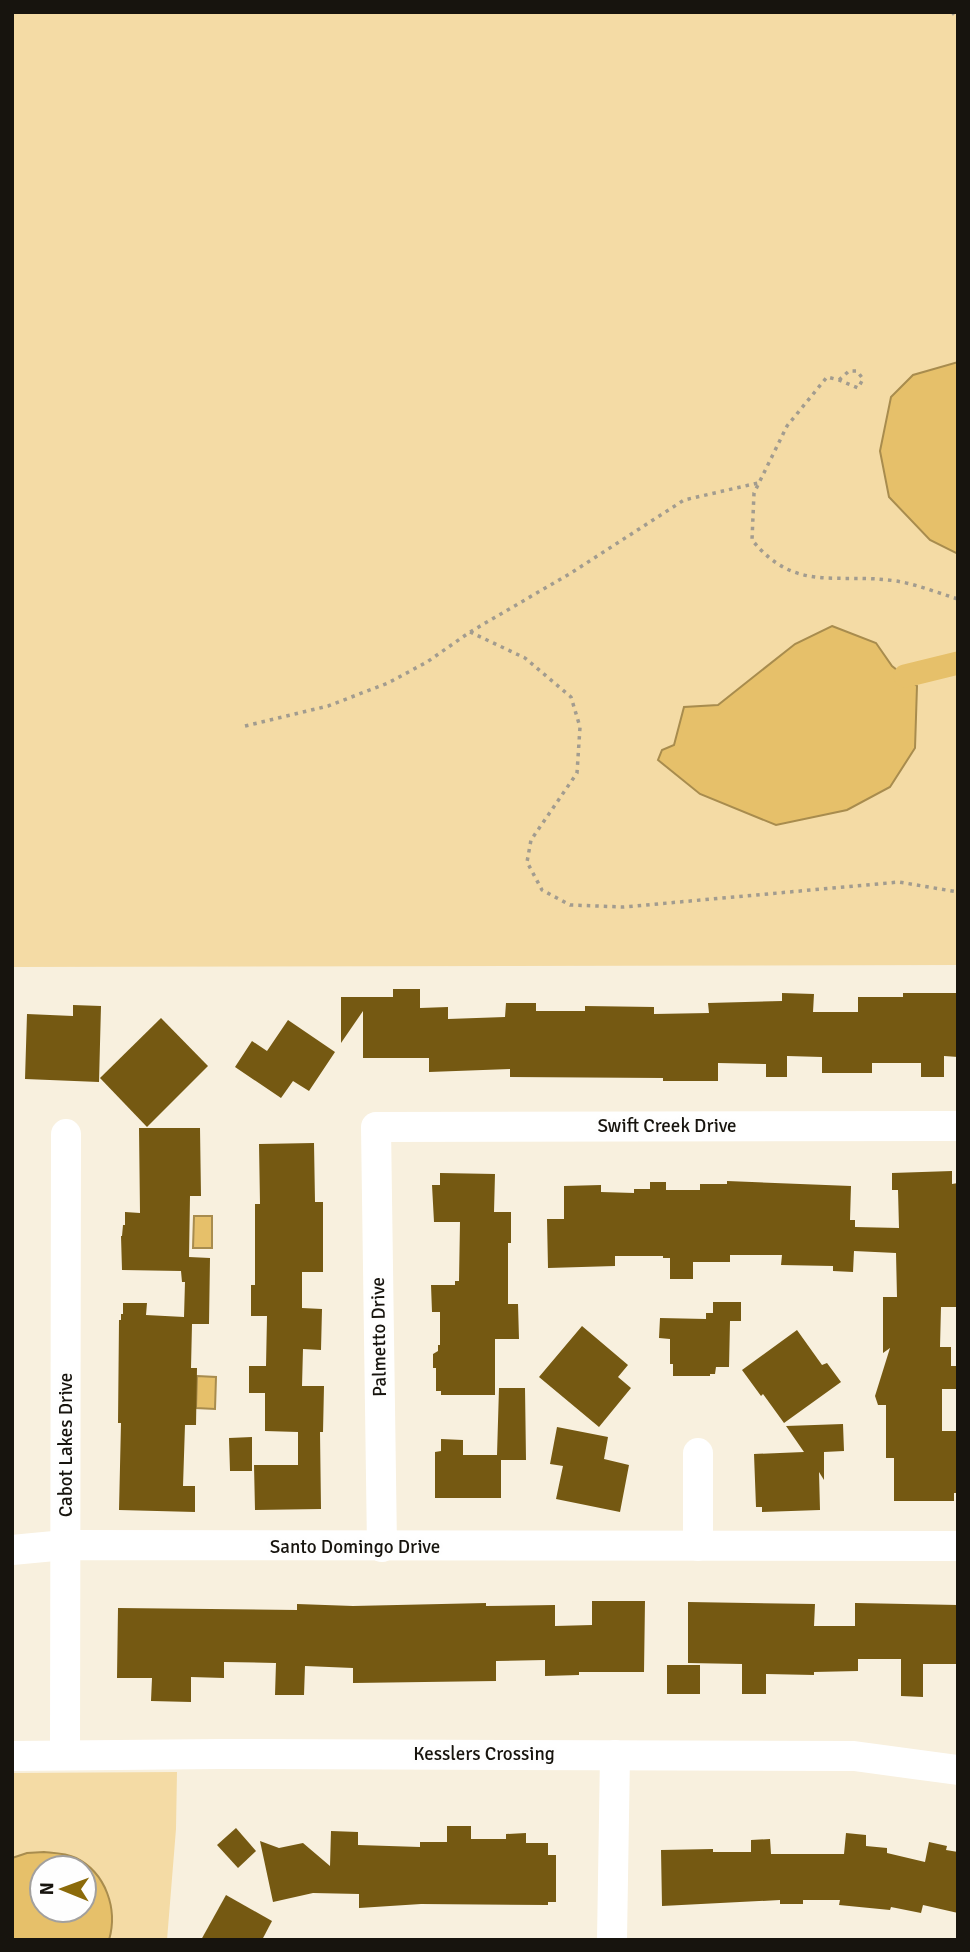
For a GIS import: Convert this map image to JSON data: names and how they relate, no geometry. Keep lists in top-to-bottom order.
{
  "streets": {
    "street": [
      "Swift Creek Drive",
      "Palmetto Drive",
      "Cabot Lakes Drive",
      "Santo Domingo Drive",
      "Kesslers Crossing"
    ]
  },
  "crossings": [
    ["Swift Creek Drive", "Palmetto Drive"],
    ["Palmetto Drive", "Santo Domingo Drive"],
    ["Cabot Lakes Drive", "Santo Domingo Drive"],
    ["Cabot Lakes Drive", "Kesslers Crossing"]
  ],
  "north": "left"
}
